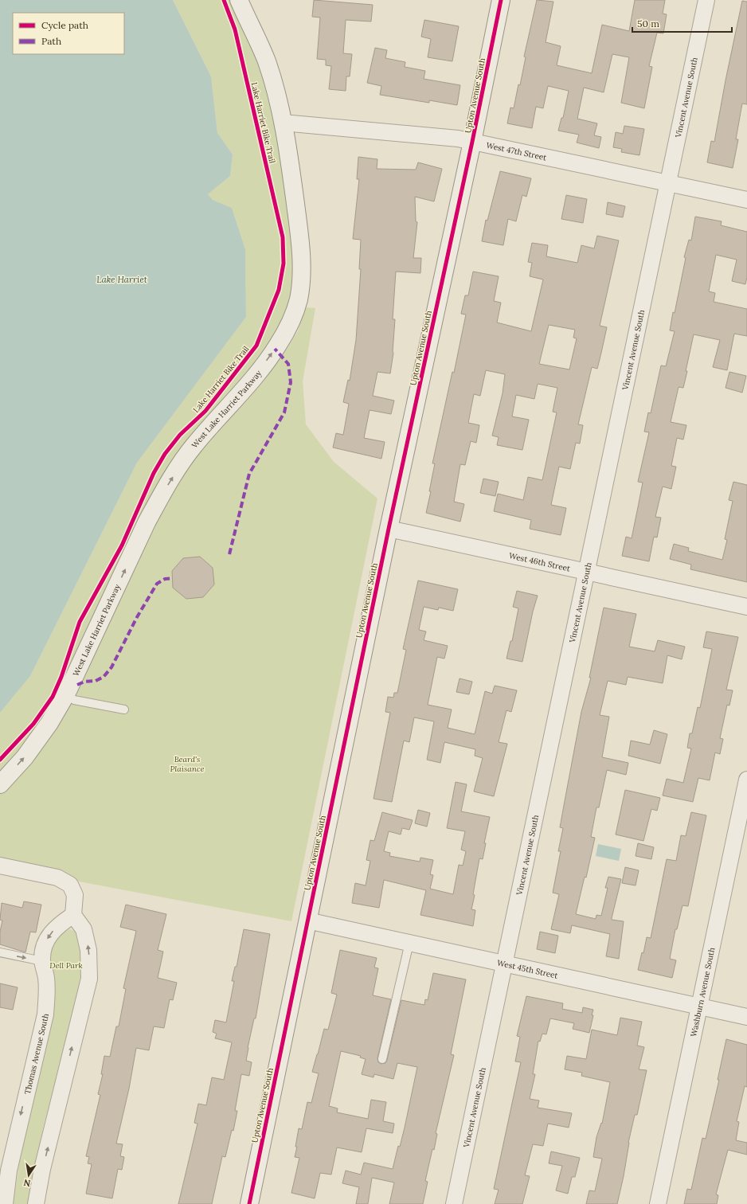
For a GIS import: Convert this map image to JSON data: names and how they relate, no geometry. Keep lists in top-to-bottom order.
{
  "streets": {
    "street": [
      "Upton Avenue South",
      "Vincent Avenue South",
      "West 47th Street",
      "West Lake Harriet Parkway",
      "West 46th Street",
      "West 45th Street",
      "Washburn Avenue South",
      "Thomas Avenue South"
    ],
    "cycle path": ["Lake Harriet Bike Trail"]
  },
  "crossings": [
    ["Upton Avenue South", "West 47th Street"],
    ["Upton Avenue South", "West 46th Street"],
    ["Upton Avenue South", "West 45th Street"],
    ["Vincent Avenue South", "West 47th Street"],
    ["Vincent Avenue South", "West 46th Street"],
    ["Vincent Avenue South", "West 45th Street"],
    ["West 47th Street", "West Lake Harriet Parkway"],
    ["West 45th Street", "Washburn Avenue South"]
  ],
  "one_way": ["West Lake Harriet Parkway"],
  "water": ["Lake Harriet"],
  "parks": ["Beard's Plaisance", "Dell Park"],
  "legend": ["Cycle path", "Path"],
  "scale_bar": "50 m",
  "north": "bottom"
}
